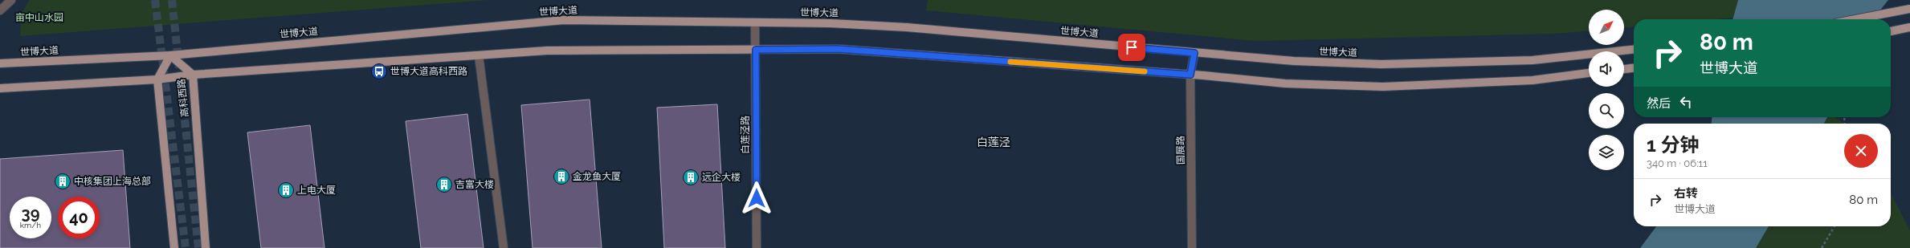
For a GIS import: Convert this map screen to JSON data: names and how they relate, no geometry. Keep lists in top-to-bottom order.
{
  "streets": {
    "main road": ["世博大道", "高科西路"],
    "street": ["白莲泾路", "国展路"]
  },
  "crossings": [
    ["世博大道", "高科西路"],
    ["世博大道", "白莲泾路"],
    ["世博大道", "国展路"]
  ],
  "districts": ["白莲泾"],
  "parks": ["亩中山水园"],
  "places": {
    "bus stop": ["世博大道高科西路"],
    "building": [
      "金龙鱼大厦",
      "远企大楼",
      "中核集团上海总部",
      "吉富大楼",
      "上电大厦"
    ]
  },
  "north": "top right",
  "page": {
    "turn": ["80 m", "世博大道"],
    "then": "然后",
    "heading": ["1 分钟", "340 m · 06:11"],
    "list": [
      {
        "name": "右转",
        "note": "世博大道",
        "value": "80 m"
      }
    ],
    "speed": "39 km/h",
    "limit": "40"
  }
}
